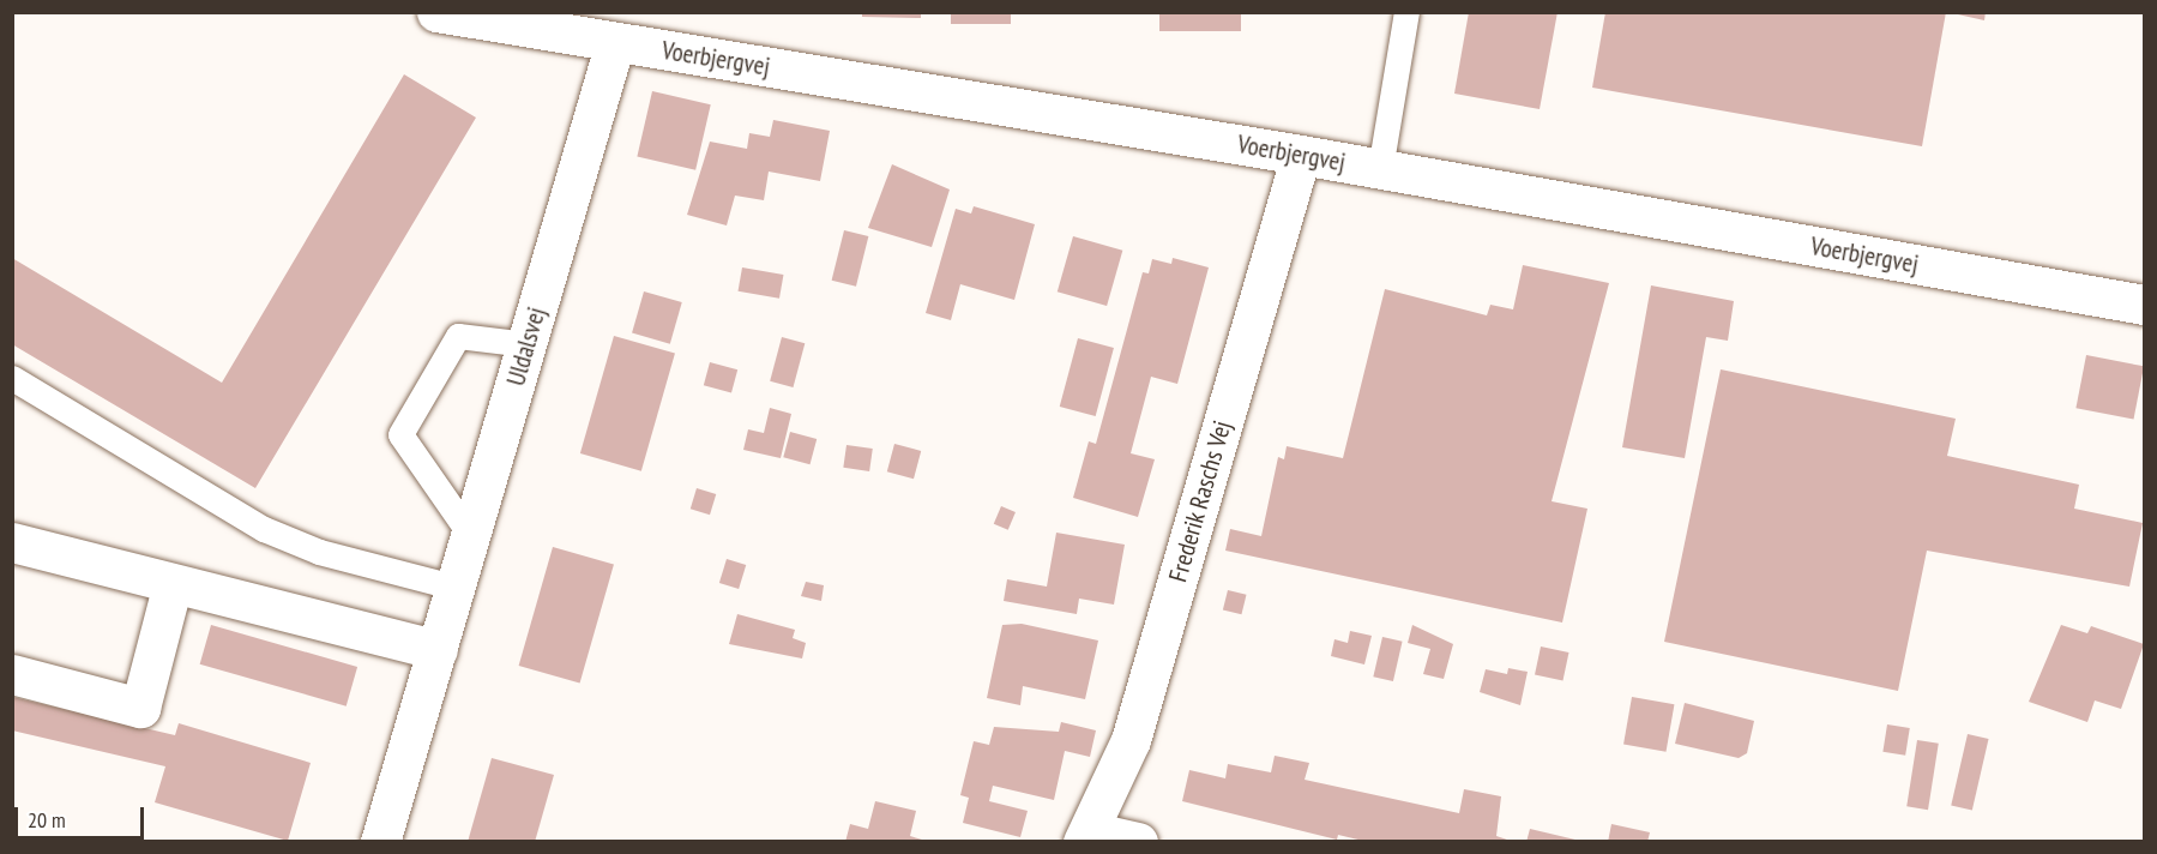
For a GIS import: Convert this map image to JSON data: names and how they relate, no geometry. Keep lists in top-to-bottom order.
{
  "streets": {
    "street": ["Voerbjergvej", "Uldalsvej", "Frederik Raschs Vej"]
  },
  "crossings": [
    ["Voerbjergvej", "Uldalsvej"],
    ["Voerbjergvej", "Frederik Raschs Vej"]
  ],
  "scale_bar": "20 m"
}
